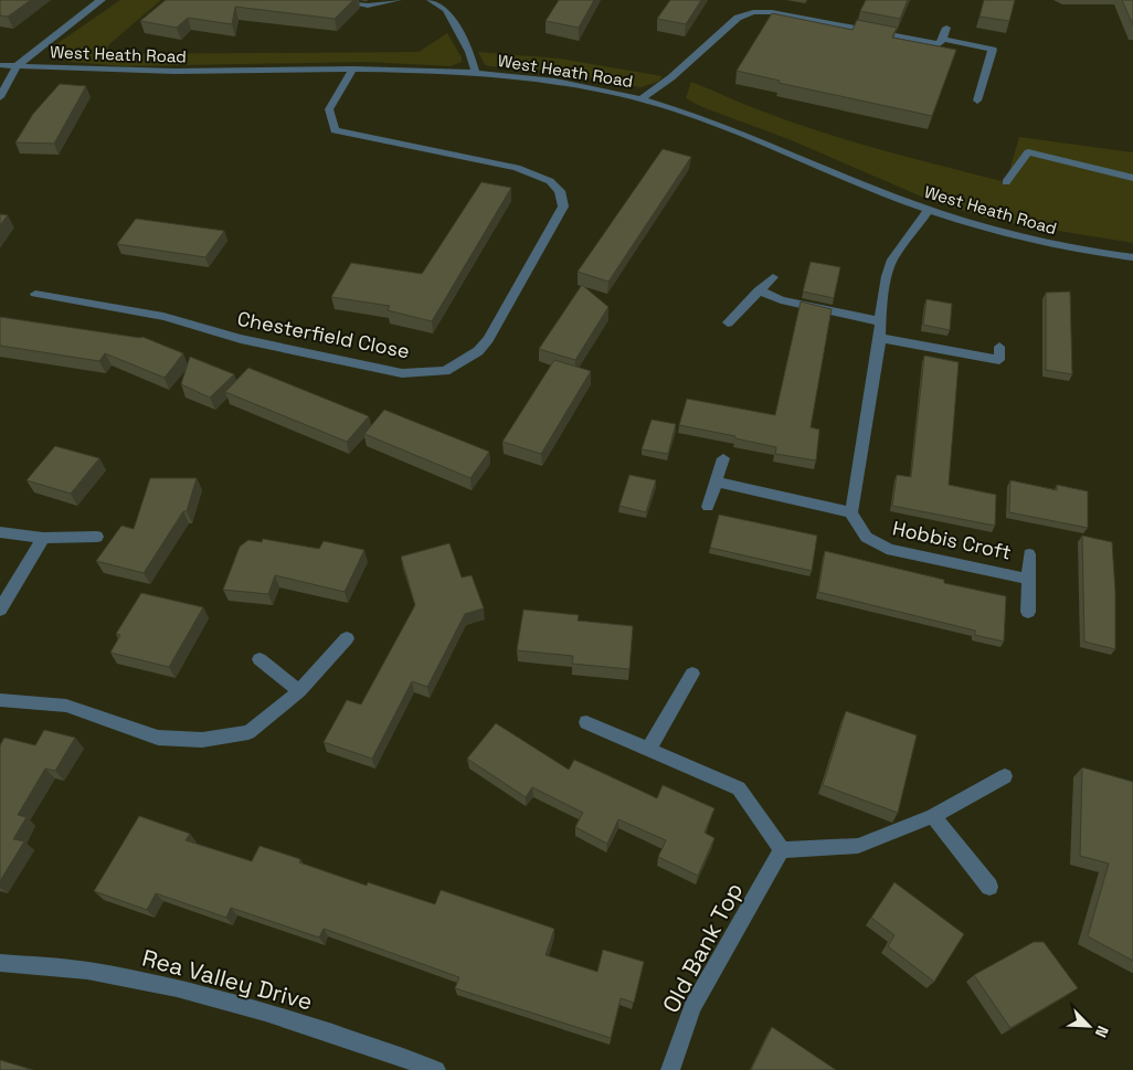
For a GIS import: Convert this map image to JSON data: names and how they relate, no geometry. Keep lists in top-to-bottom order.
{
  "streets": {
    "street": [
      "West Heath Road",
      "Chesterfield Close",
      "Hobbis Croft",
      "Old Bank Top",
      "Rea Valley Drive"
    ]
  },
  "crossings": [
    ["West Heath Road", "Chesterfield Close"]
  ],
  "north": "bottom right"
}
